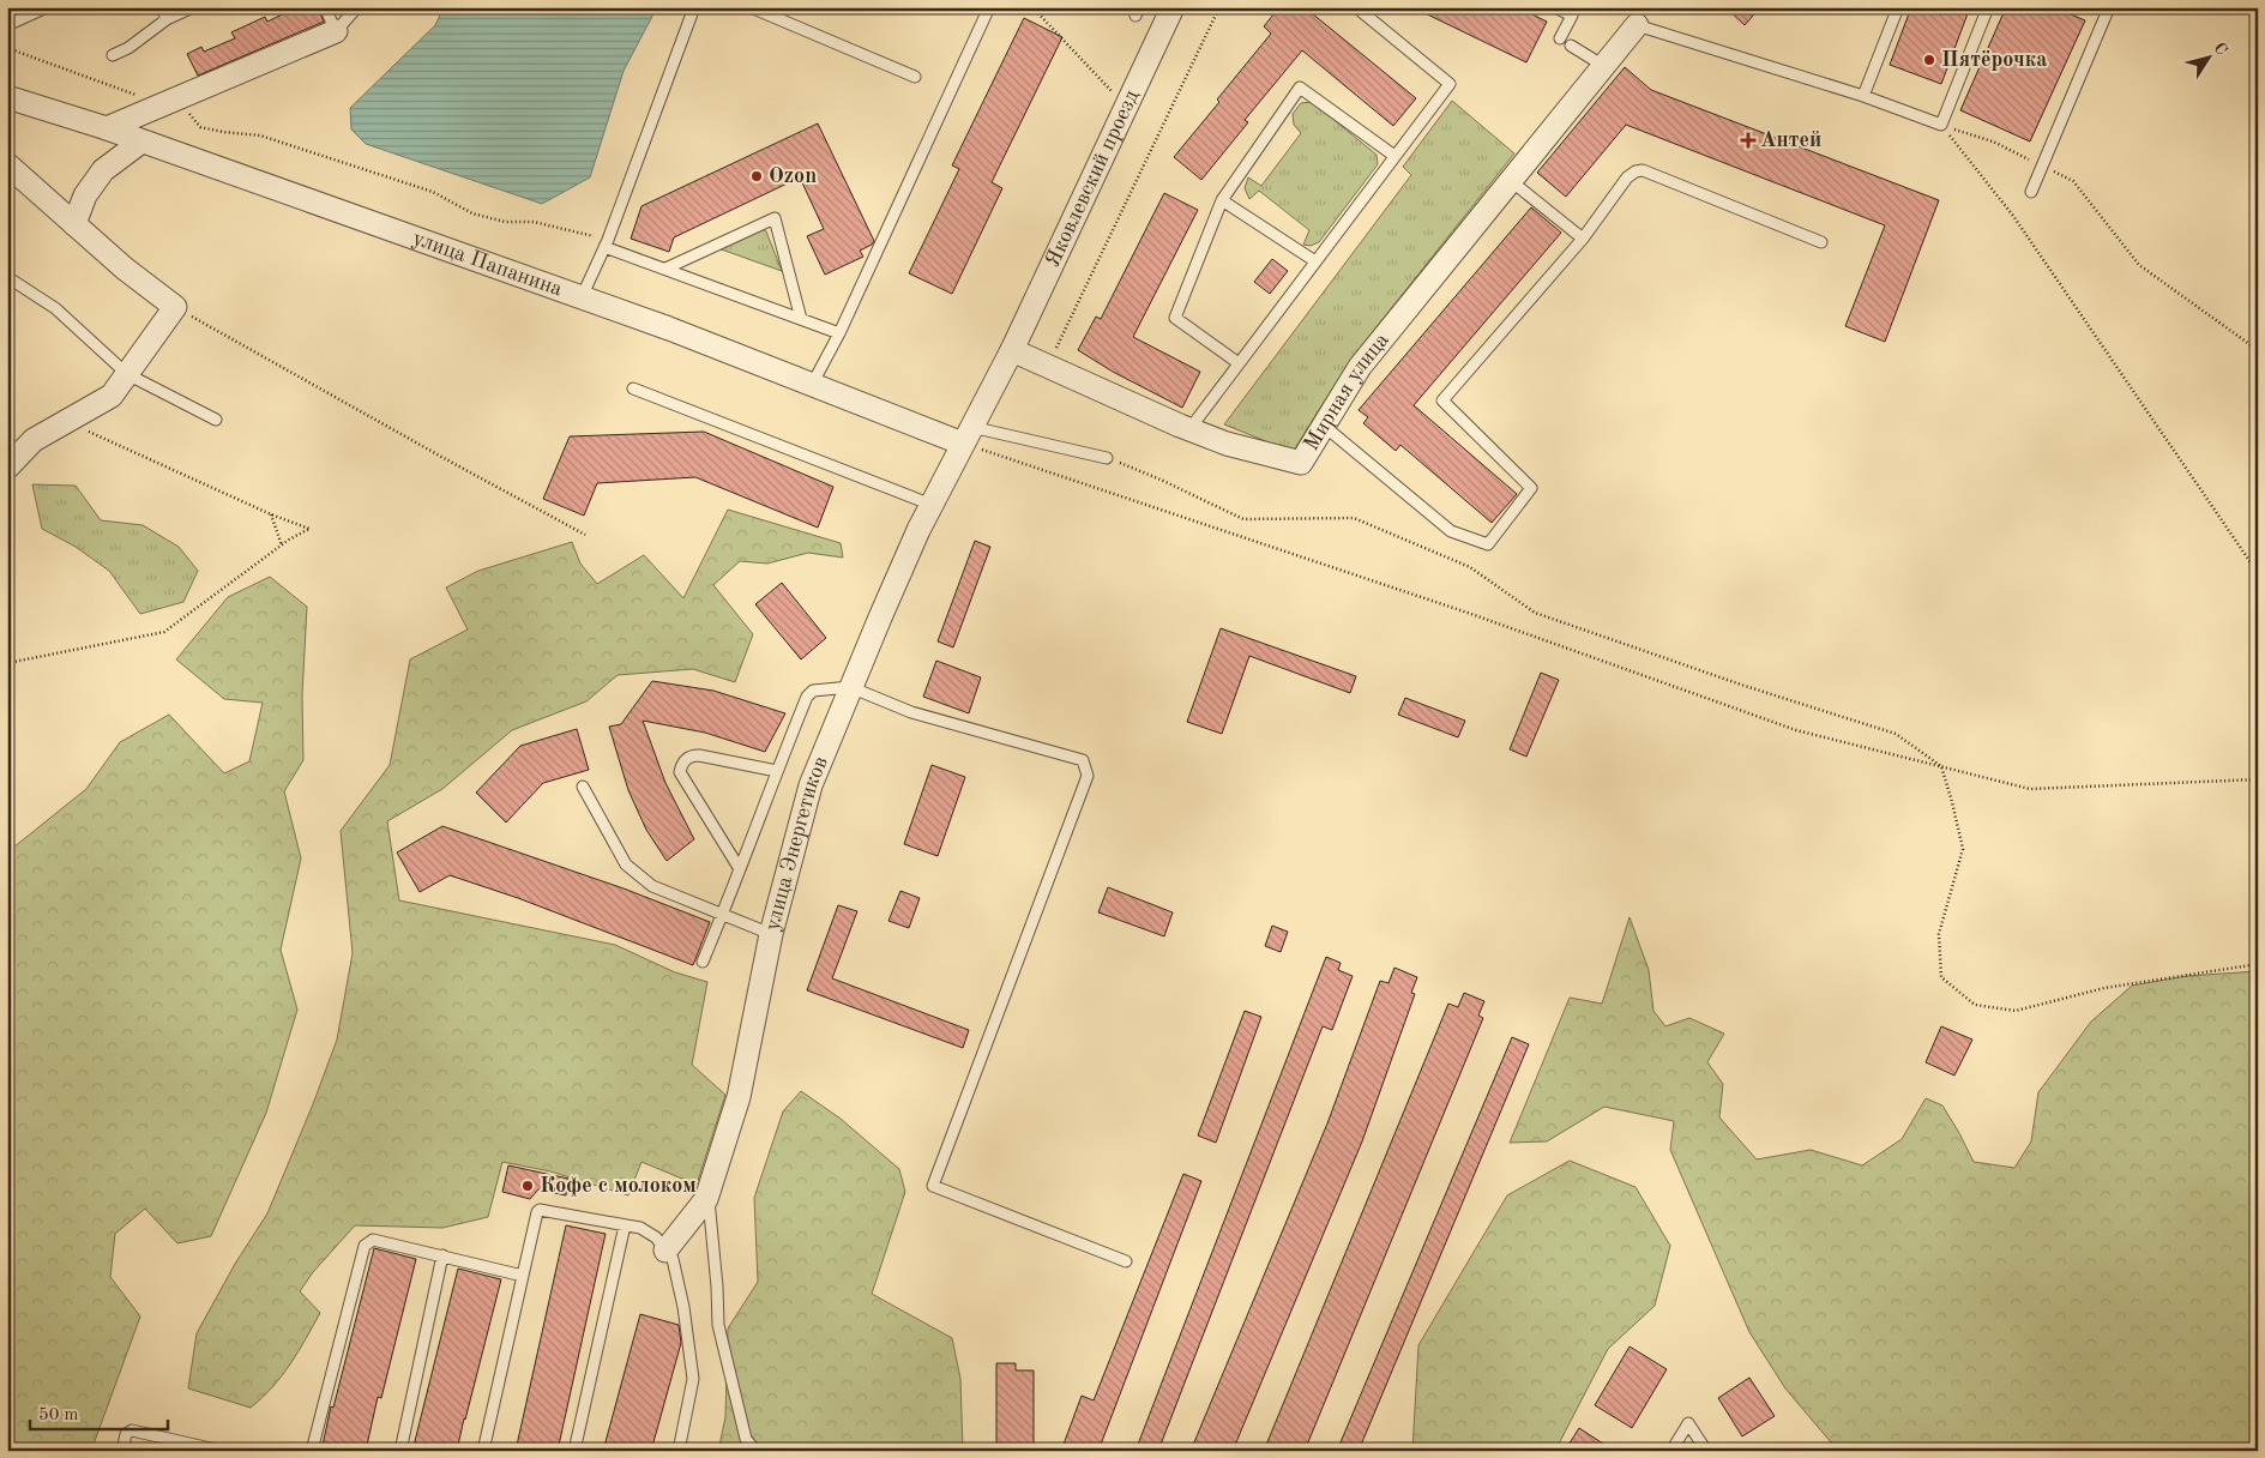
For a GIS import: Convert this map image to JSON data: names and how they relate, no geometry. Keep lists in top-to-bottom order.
{
  "streets": {
    "street": [
      "Яковлевский проезд",
      "улица Папанина",
      "Мирная улица",
      "улица Энергетиков"
    ]
  },
  "crossings": [
    ["Яковлевский проезд", "Мирная улица"],
    ["улица Папанина", "улица Энергетиков"]
  ],
  "places": {
    "other": ["Пятёрочка", "Ozon", "Кофе с молоком"],
    "health": ["Антей"]
  },
  "scale_bar": "50 m",
  "north": "top right"
}
